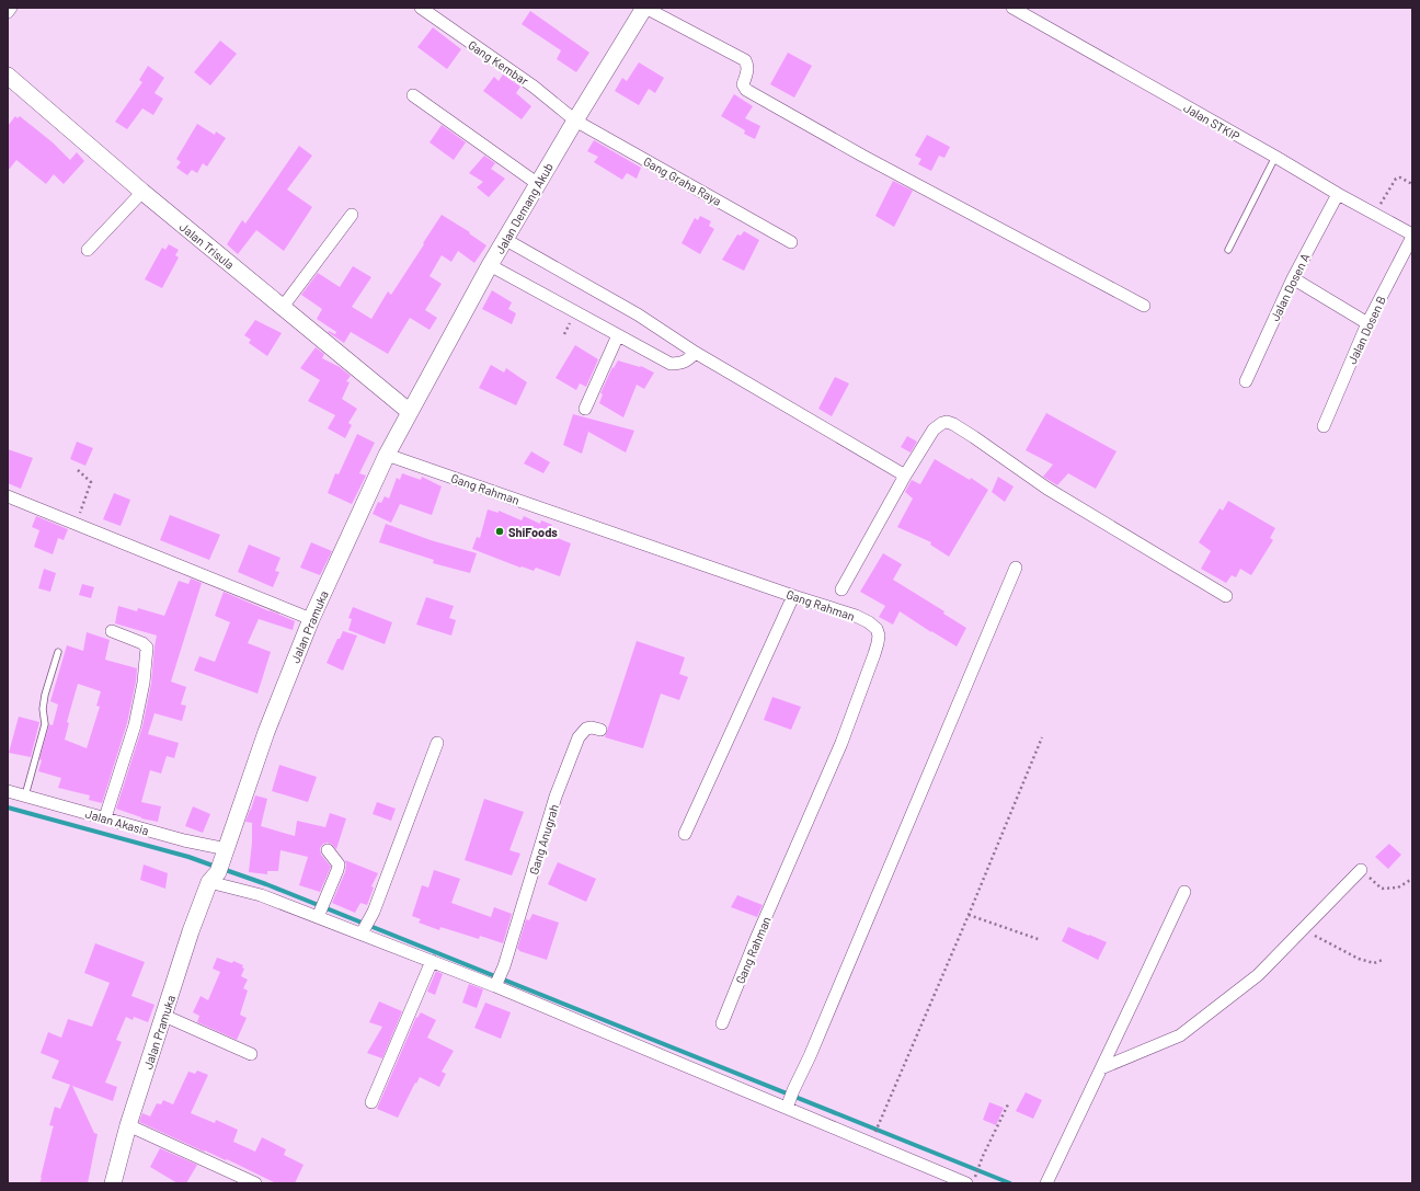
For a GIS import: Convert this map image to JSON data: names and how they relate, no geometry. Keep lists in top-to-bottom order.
{
  "streets": {
    "street": [
      "Gang Kembar",
      "Jalan STKIP",
      "Gang Graha Raya",
      "Jalan Demang Akub",
      "Jalan Trisula",
      "Jalan Dosen A",
      "Jalan Dosen B",
      "Gang Rahman",
      "Jalan Pramuka",
      "Jalan Akasia",
      "Gang Anugrah"
    ]
  },
  "crossings": [
    ["Gang Kembar", "Gang Graha Raya"],
    ["Gang Kembar", "Jalan Demang Akub"],
    ["Jalan STKIP", "Jalan Dosen A"],
    ["Jalan STKIP", "Jalan Dosen B"],
    ["Gang Graha Raya", "Jalan Demang Akub"],
    ["Jalan Demang Akub", "Jalan Trisula"],
    ["Jalan Demang Akub", "Jalan Pramuka"],
    ["Jalan Trisula", "Jalan Pramuka"],
    ["Gang Rahman", "Jalan Pramuka"],
    ["Jalan Pramuka", "Jalan Akasia"]
  ],
  "places": ["ShiFoods"]
}
